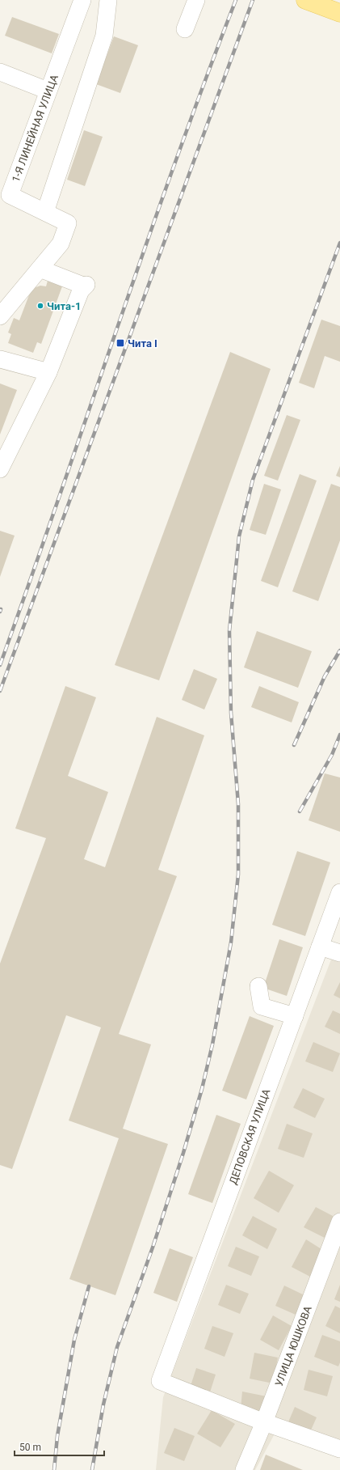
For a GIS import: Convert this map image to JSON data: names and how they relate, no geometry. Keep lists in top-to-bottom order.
{
  "streets": {
    "street": ["1-Я ЛИНЕЙНАЯ УЛИЦА", "ДЕПОВСКАЯ УЛИЦА", "УЛИЦА ЮШКОВА"]
  },
  "crossings": [
    ["ДЕПОВСКАЯ УЛИЦА", "УЛИЦА ЮШКОВА"]
  ],
  "places": {
    "other": ["Чита-1"],
    "transit": ["Чита I"]
  },
  "scale_bar": "50 m"
}
